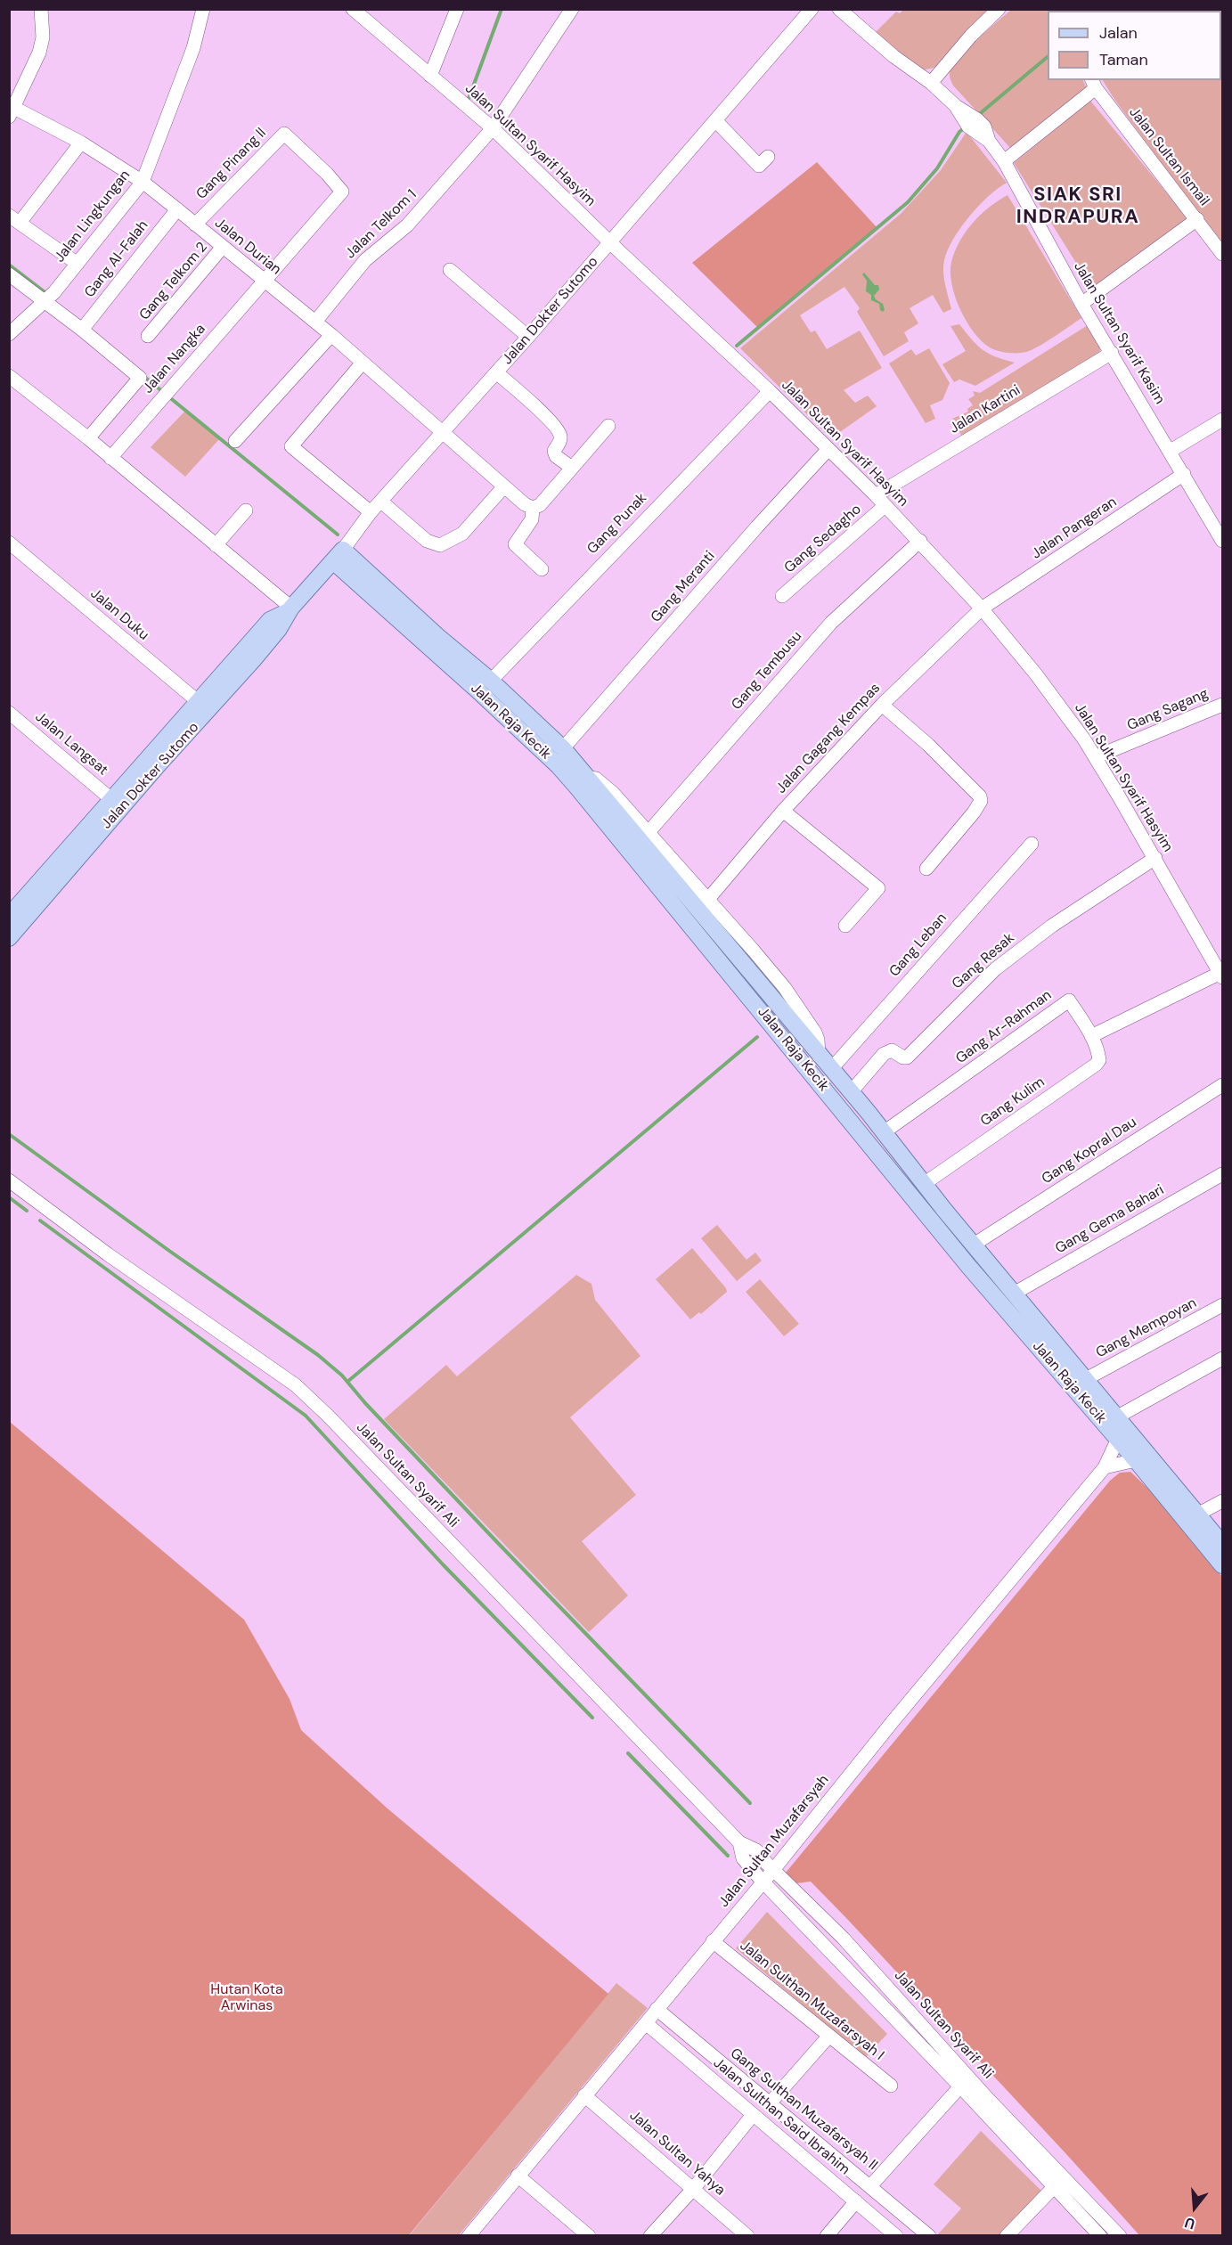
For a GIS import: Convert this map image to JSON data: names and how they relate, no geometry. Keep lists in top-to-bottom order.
{
  "streets": {
    "main road": ["Jalan Dokter Sutomo", "Jalan Raja Kecik"],
    "street": [
      "Jalan Sultan Syarif Hasyim",
      "Jalan Sultan Ismail",
      "Gang Pinang II",
      "Jalan Lingkungan",
      "Jalan Telkom 1",
      "Jalan Durian",
      "Gang Al-Falah",
      "Gang Telkom 2",
      "Jalan Sultan Syarif Kasim",
      "Jalan Nangka",
      "Jalan Kartini",
      "Gang Punak",
      "Jalan Pangeran",
      "Gang Sedagho",
      "Gang Meranti",
      "Jalan Duku",
      "Gang Tembusu",
      "Gang Sagang",
      "Jalan Gagang Kempas",
      "Jalan Langsat",
      "Gang Leban",
      "Gang Resak",
      "Gang Ar-Rahman",
      "Gang Kulim",
      "Gang Kopral Dau",
      "Gang Gema Bahari",
      "Gang Mempoyan",
      "Jalan Sultan Syarif Ali",
      "Jalan Sultan Muzafarsyah",
      "Jalan Sulthan Muzafarsyah I",
      "Gang Sulthan Muzafarsyah II",
      "Jalan Sulthan Said Ibrahim",
      "Jalan Sultan Yahya"
    ]
  },
  "crossings": [
    ["Jalan Sultan Syarif Hasyim", "Jalan Telkom 1"],
    ["Jalan Sultan Syarif Hasyim", "Jalan Dokter Sutomo"],
    ["Jalan Sultan Syarif Hasyim", "Jalan Kartini"],
    ["Jalan Sultan Syarif Hasyim", "Gang Punak"],
    ["Jalan Sultan Syarif Hasyim", "Jalan Pangeran"],
    ["Jalan Sultan Syarif Hasyim", "Gang Sedagho"],
    ["Jalan Sultan Syarif Hasyim", "Gang Meranti"],
    ["Jalan Sultan Syarif Hasyim", "Gang Tembusu"],
    ["Jalan Sultan Syarif Hasyim", "Gang Sagang"],
    ["Jalan Sultan Syarif Hasyim", "Jalan Gagang Kempas"],
    ["Jalan Sultan Syarif Hasyim", "Gang Resak"],
    ["Gang Pinang II", "Jalan Durian"],
    ["Gang Pinang II", "Jalan Nangka"],
    ["Jalan Lingkungan", "Jalan Durian"],
    ["Jalan Telkom 1", "Jalan Durian"],
    ["Jalan Durian", "Gang Al-Falah"],
    ["Jalan Durian", "Gang Telkom 2"],
    ["Jalan Durian", "Jalan Dokter Sutomo"],
    ["Jalan Durian", "Jalan Nangka"],
    ["Jalan Dokter Sutomo", "Jalan Duku"],
    ["Jalan Dokter Sutomo", "Jalan Raja Kecik"],
    ["Jalan Dokter Sutomo", "Jalan Langsat"],
    ["Jalan Sultan Syarif Kasim", "Jalan Kartini"],
    ["Jalan Sultan Syarif Kasim", "Jalan Pangeran"],
    ["Gang Punak", "Jalan Raja Kecik"],
    ["Jalan Pangeran", "Jalan Gagang Kempas"],
    ["Gang Meranti", "Jalan Raja Kecik"],
    ["Jalan Raja Kecik", "Gang Leban"],
    ["Jalan Raja Kecik", "Gang Resak"],
    ["Jalan Raja Kecik", "Gang Ar-Rahman"],
    ["Jalan Raja Kecik", "Gang Kulim"],
    ["Jalan Raja Kecik", "Gang Kopral Dau"],
    ["Jalan Raja Kecik", "Gang Gema Bahari"],
    ["Jalan Raja Kecik", "Gang Mempoyan"],
    ["Jalan Raja Kecik", "Jalan Sultan Muzafarsyah"],
    ["Gang Ar-Rahman", "Gang Kulim"],
    ["Jalan Sultan Syarif Ali", "Jalan Sultan Muzafarsyah"],
    ["Jalan Sultan Muzafarsyah", "Jalan Sulthan Muzafarsyah I"],
    ["Jalan Sultan Muzafarsyah", "Gang Sulthan Muzafarsyah II"],
    ["Jalan Sultan Muzafarsyah", "Jalan Sulthan Said Ibrahim"],
    ["Jalan Sultan Muzafarsyah", "Jalan Sultan Yahya"]
  ],
  "districts": ["SIAK SRI INDRAPURA"],
  "parks": ["Hutan Kota Arwinas"],
  "legend": ["Jalan", "Taman"],
  "north": "bottom"
}
